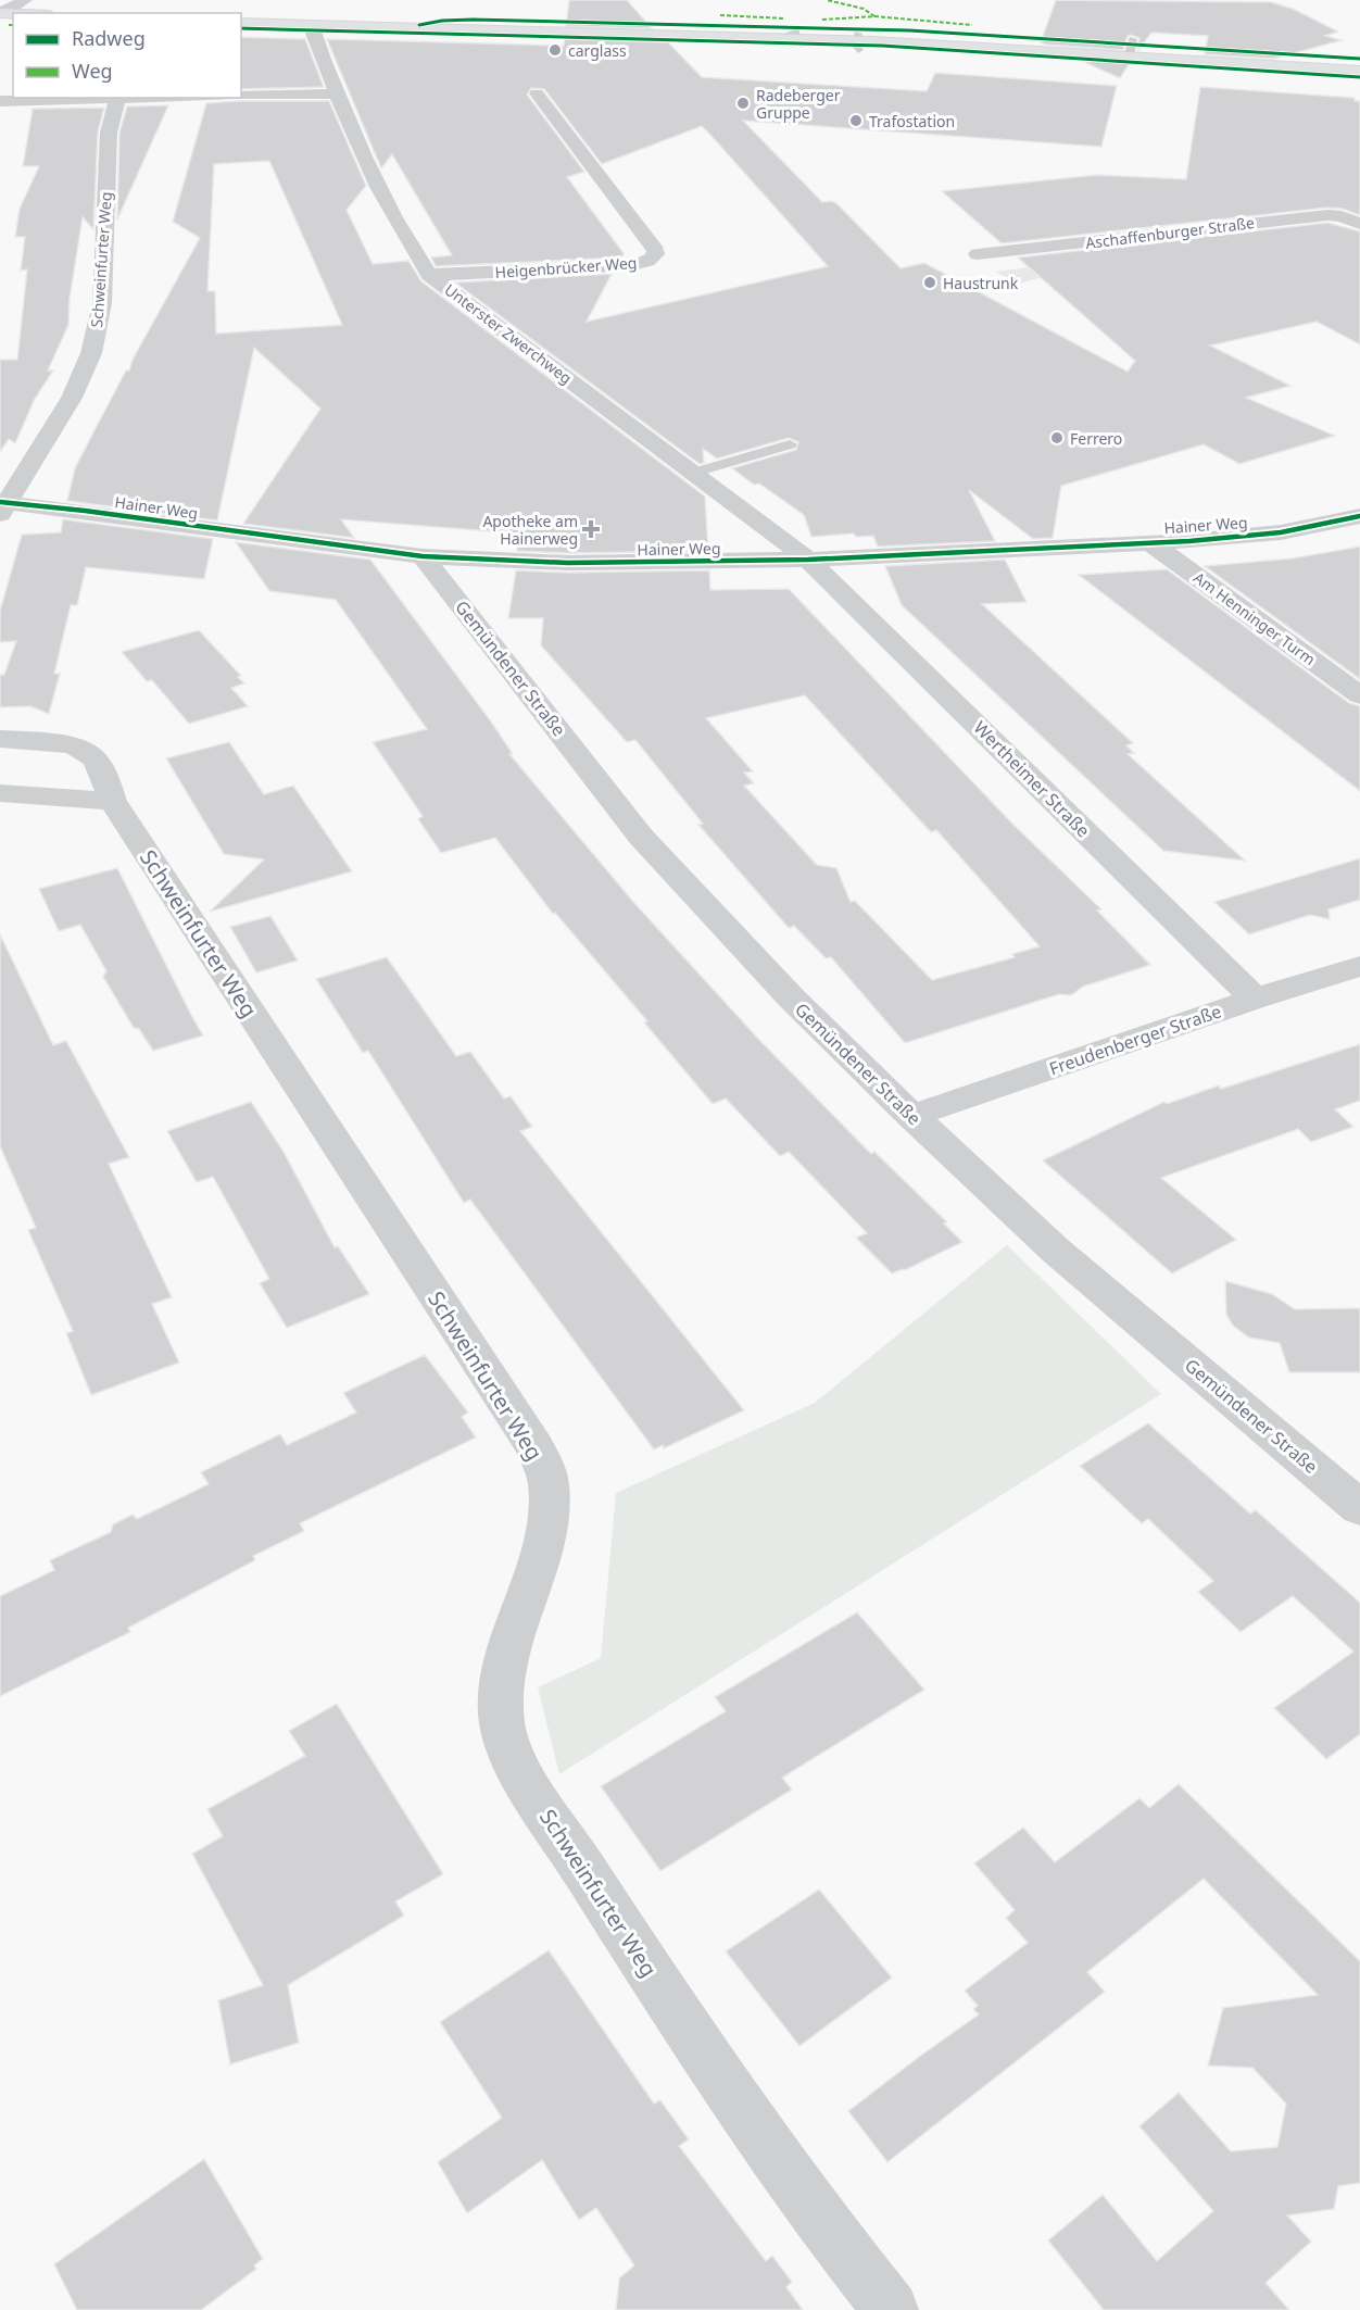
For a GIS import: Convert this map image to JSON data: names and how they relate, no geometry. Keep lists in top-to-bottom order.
{
  "streets": {
    "street": [
      "Aschaffenburger Straße",
      "Schweinfurter Weg",
      "Heigenbrücker Weg",
      "Unterster Zwerchweg",
      "Hainer Weg",
      "Am Henninger Turm",
      "Gemündener Straße",
      "Wertheimer Straße",
      "Freudenberger Straße"
    ]
  },
  "crossings": [
    ["Schweinfurter Weg", "Hainer Weg"],
    ["Heigenbrücker Weg", "Unterster Zwerchweg"],
    ["Unterster Zwerchweg", "Hainer Weg"],
    ["Unterster Zwerchweg", "Wertheimer Straße"],
    ["Hainer Weg", "Am Henninger Turm"],
    ["Hainer Weg", "Gemündener Straße"],
    ["Hainer Weg", "Wertheimer Straße"],
    ["Gemündener Straße", "Freudenberger Straße"],
    ["Wertheimer Straße", "Freudenberger Straße"]
  ],
  "places": {
    "other": [
      "carglass",
      "Radeberger Gruppe",
      "Trafostation",
      "Haustrunk",
      "Ferrero"
    ],
    "health": ["Apotheke am Hainerweg"]
  },
  "legend": ["Radweg", "Weg"]
}
